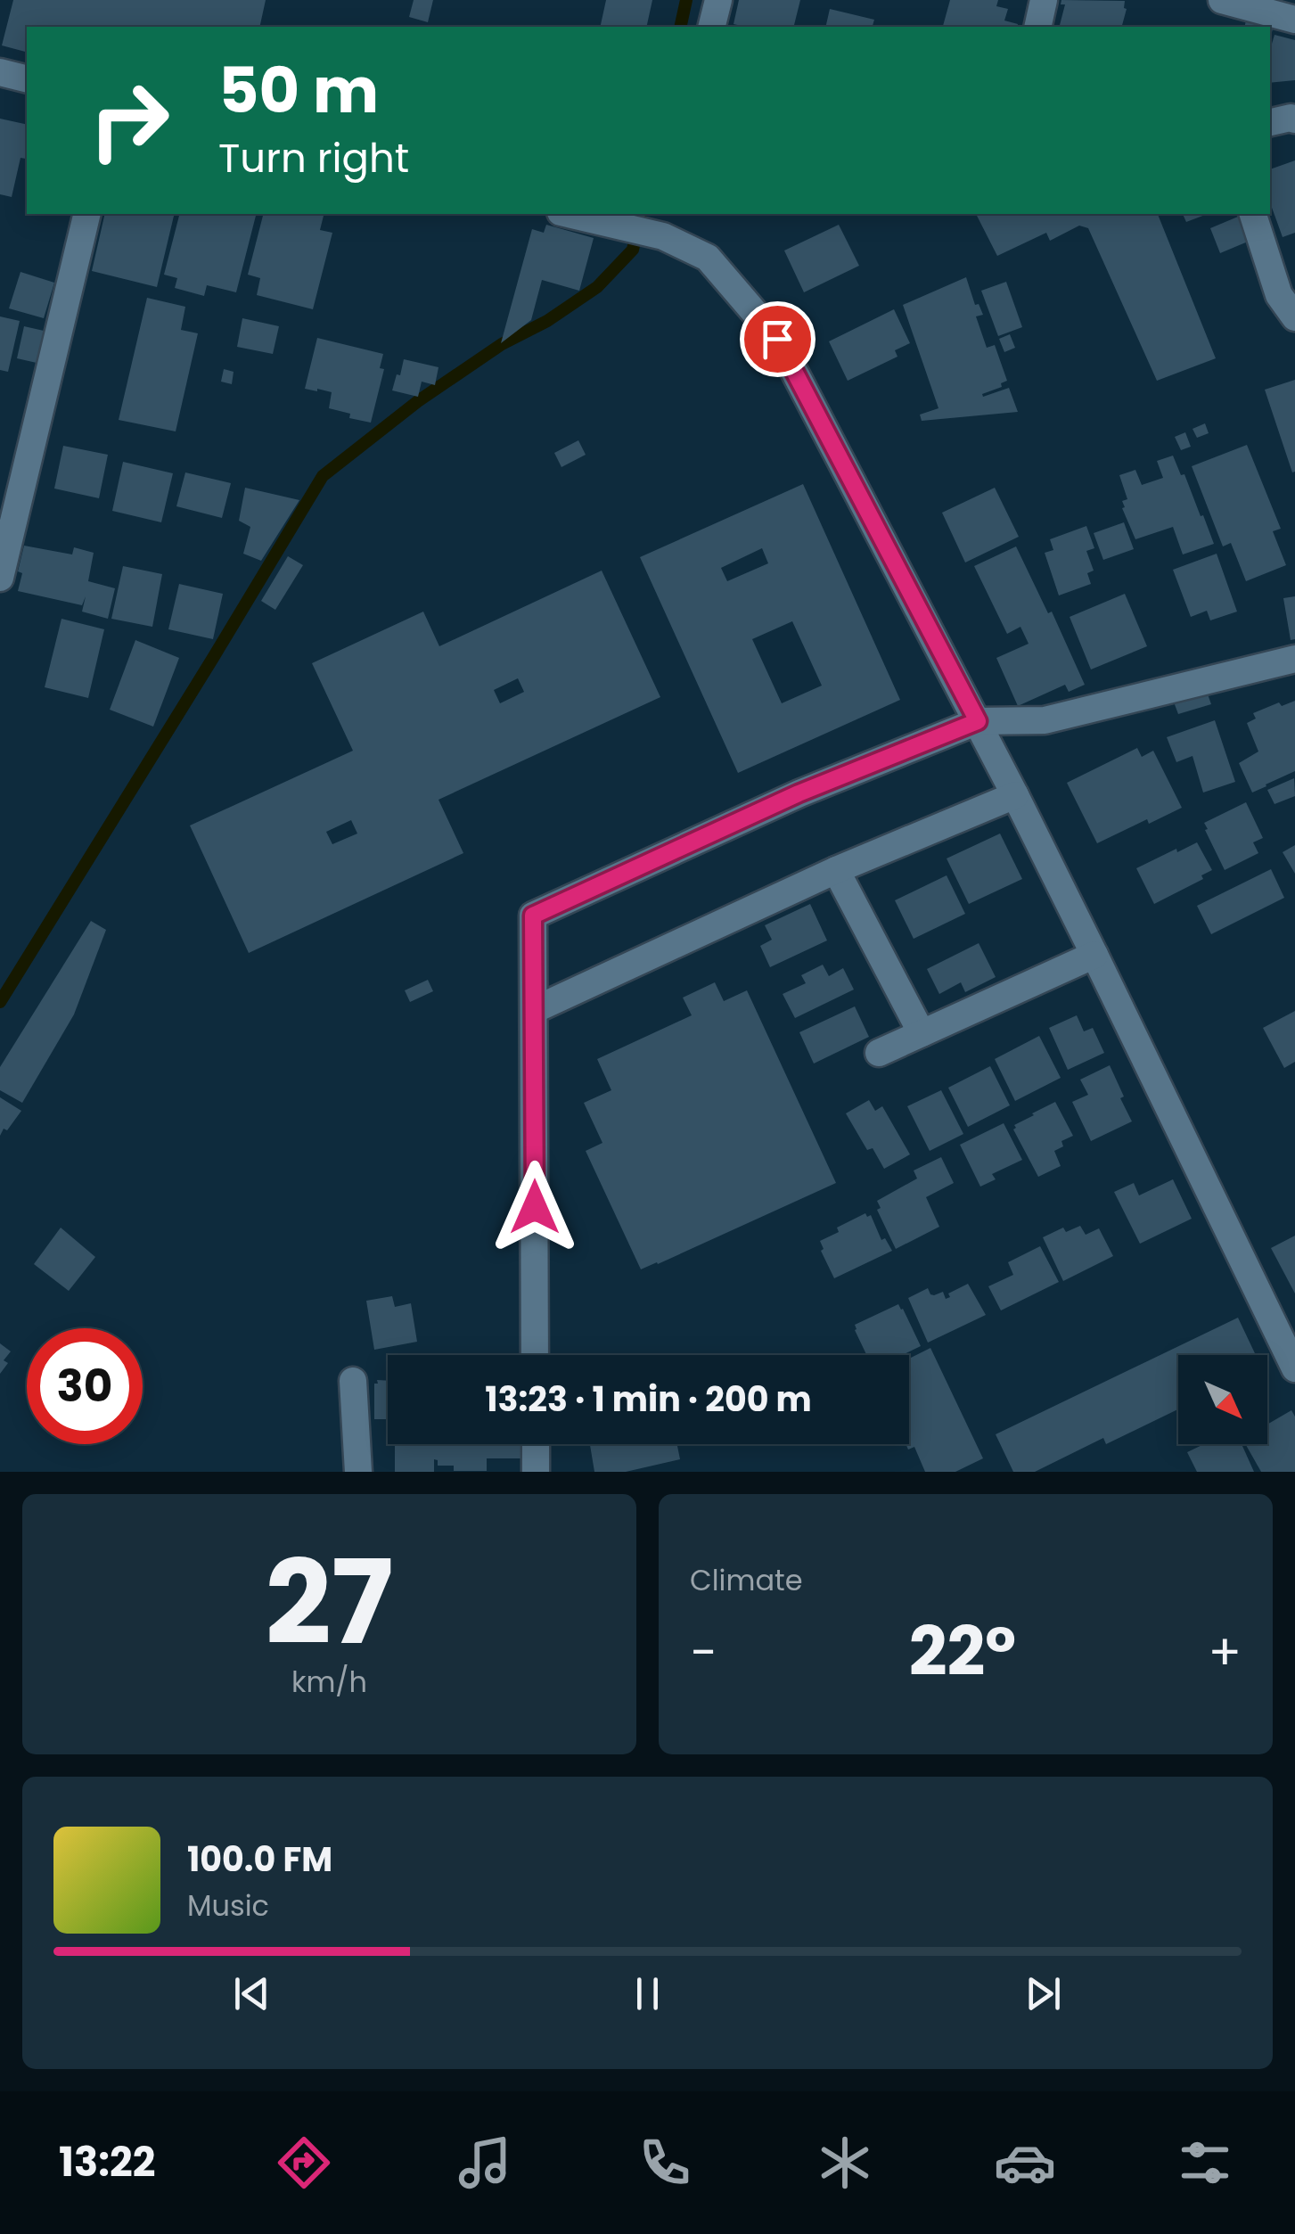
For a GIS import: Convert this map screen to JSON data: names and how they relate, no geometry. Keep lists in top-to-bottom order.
{
  "north": "bottom right",
  "page": {
    "turn": ["50 m", "Turn right"],
    "limit": "30",
    "trip": "13:23 · 1 min · 200 m",
    "tile": [
      ["27", "km/h"],
      "Climate"
    ],
    "heat": ["−", "22°", "+"],
    "song": ["100.0 FM", "Music"],
    "tabs": "13:22"
  }
}
